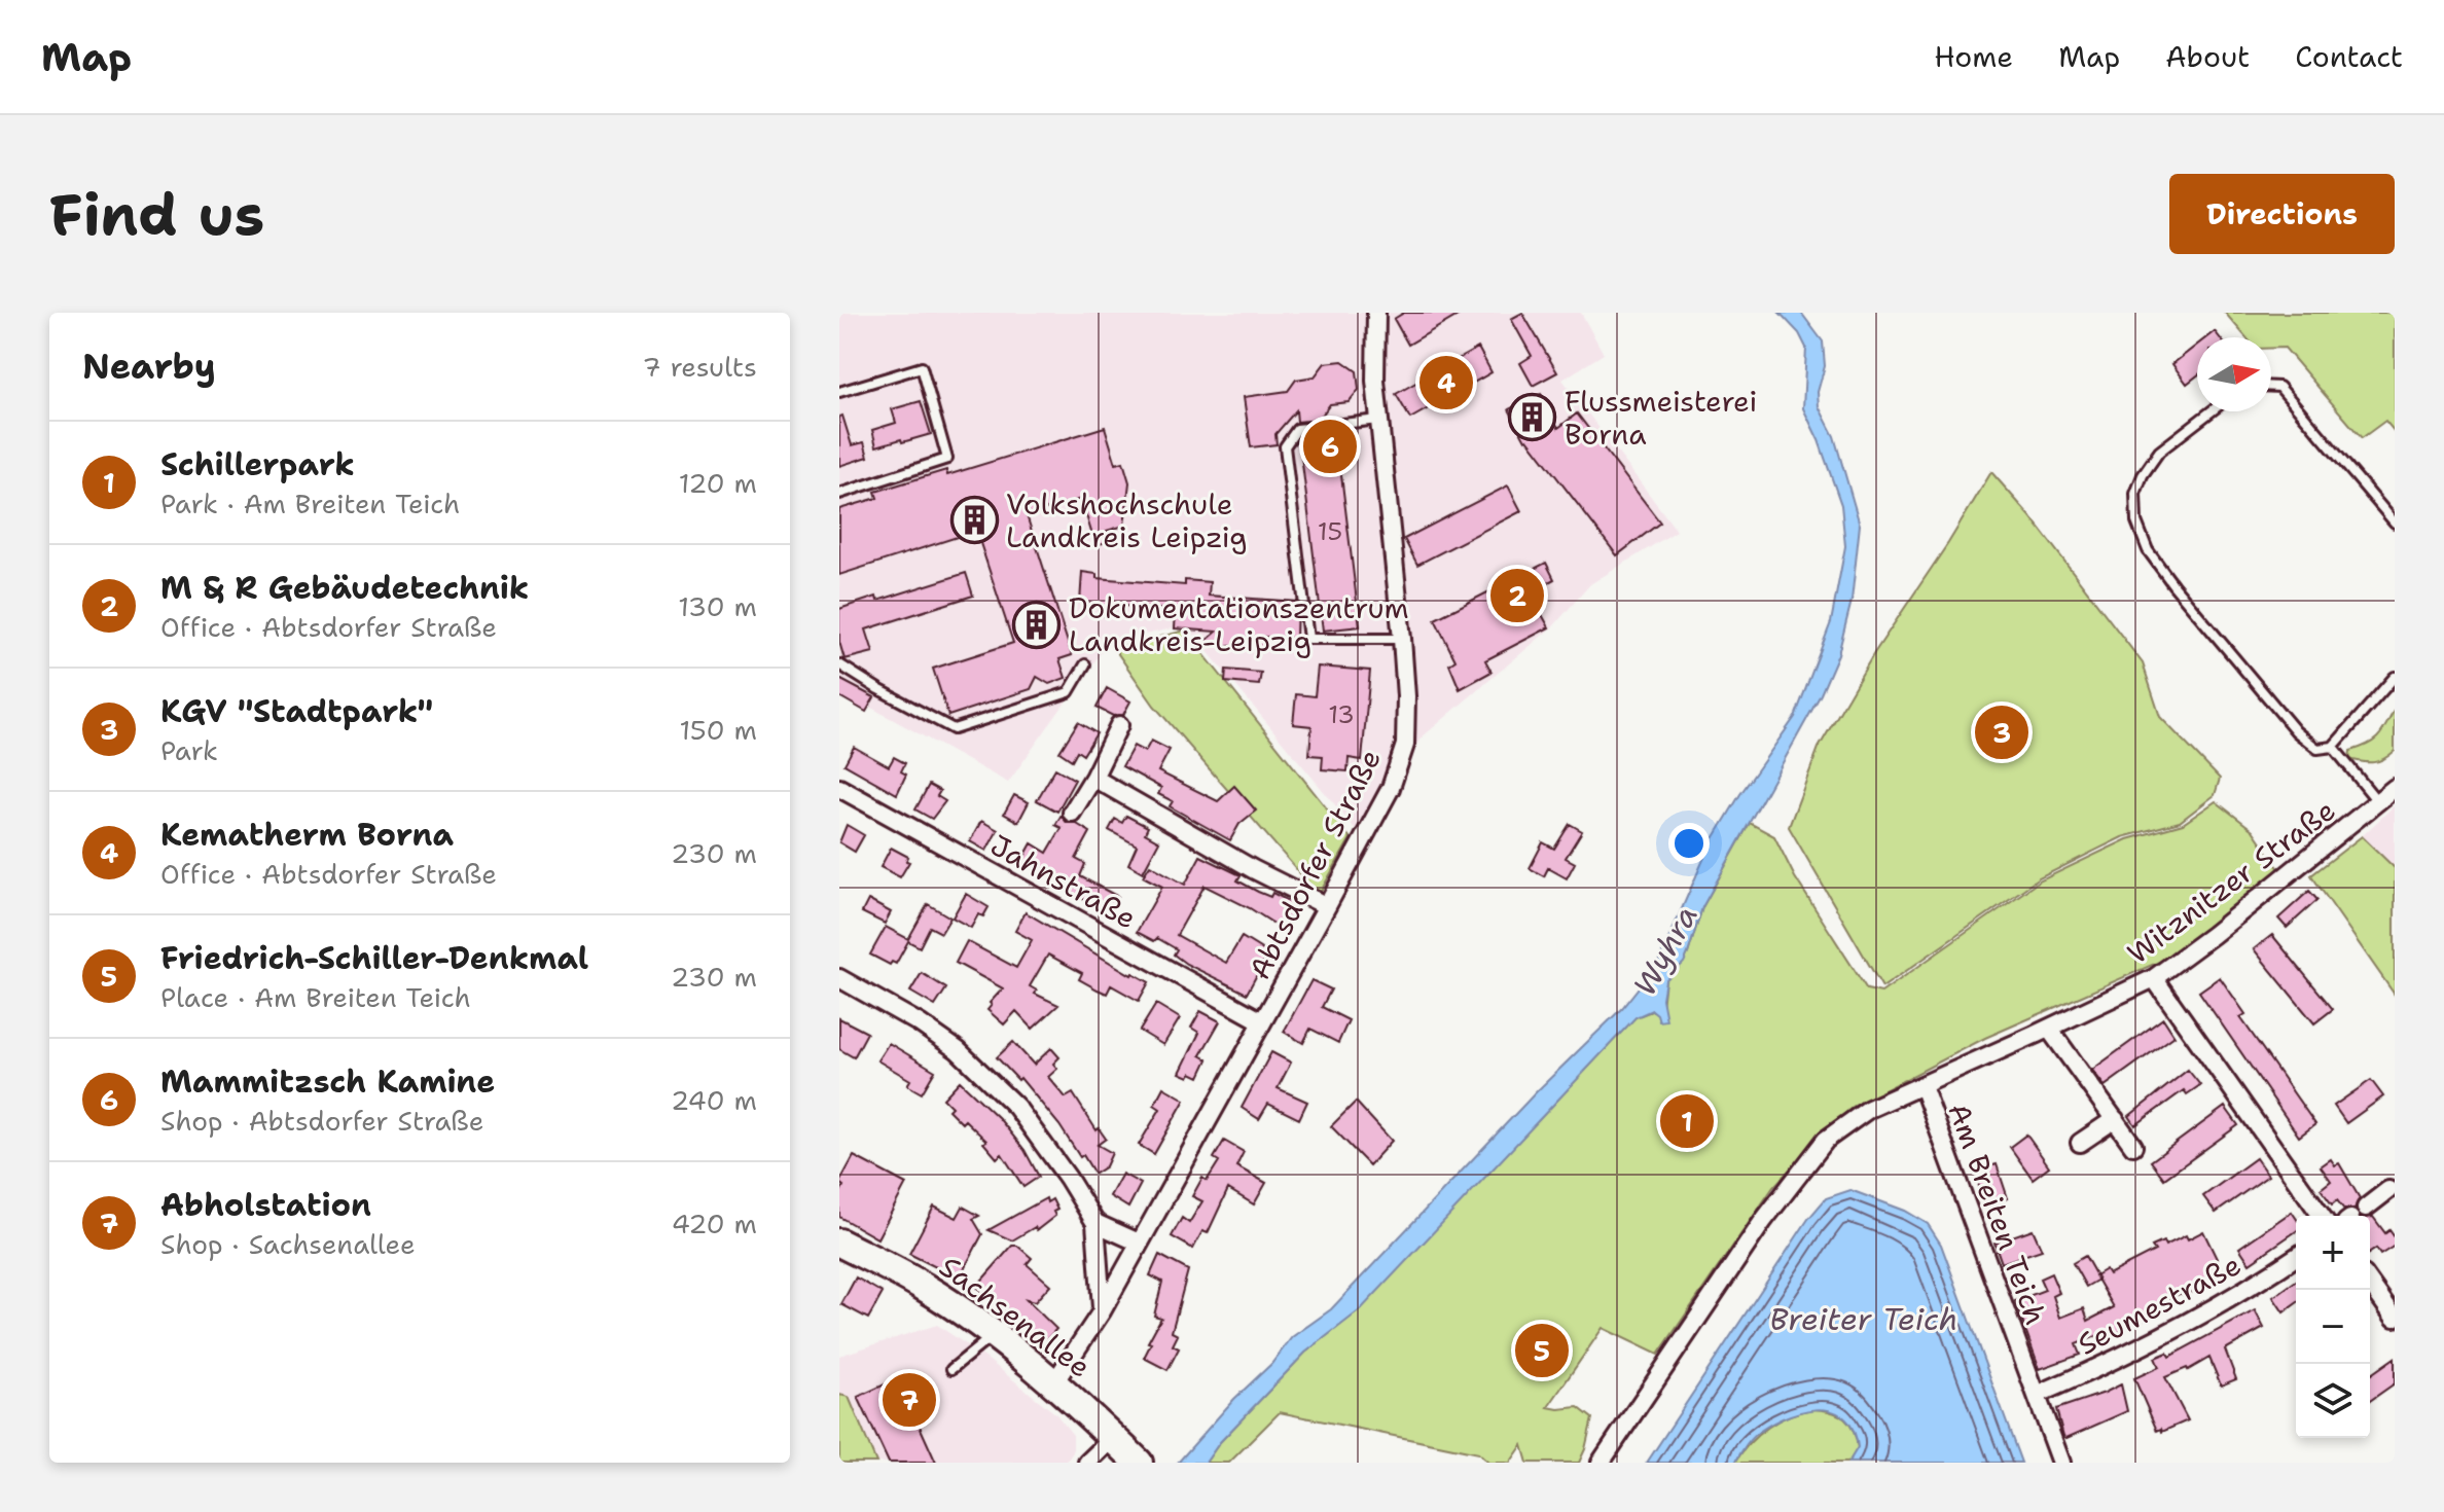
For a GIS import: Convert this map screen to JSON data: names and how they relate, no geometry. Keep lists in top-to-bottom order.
{
  "streets": {
    "main road": ["Sachsenallee"],
    "street": [
      "Abtsdorfer Straße",
      "Jahnstraße",
      "Witznitzer Straße",
      "Am Breiten Teich",
      "Seumestraße"
    ]
  },
  "crossings": [
    ["Abtsdorfer Straße", "Jahnstraße"],
    ["Abtsdorfer Straße", "Sachsenallee"],
    ["Witznitzer Straße", "Am Breiten Teich"],
    ["Am Breiten Teich", "Seumestraße"]
  ],
  "water": ["Wyhra", "Breiter Teich"],
  "places": {
    "building": ["Flussmeisterei Borna", "Volkshochschule Landkreis Leipzig", "Dokumentationszentrum Landkreis-Leipzig"]
  },
  "house_numbers": ["15", "13"],
  "north": "right",
  "page": {
    "header": "Map",
    "nav": [
      "Home",
      "Map",
      "About",
      "Contact"
    ],
    "buttons": "Directions",
    "title": "Find us",
    "heading": ["Nearby", "7 results"],
    "pins": [
      "4",
      "6",
      "2",
      "3",
      "1",
      "5",
      "7"
    ],
    "list": [
      {
        "mark": "1",
        "name": "Schillerpark",
        "note": "Park · Am Breiten Teich",
        "value": "120 m"
      },
      {
        "mark": "2",
        "name": "M & R Gebäudetechnik",
        "note": "Office · Abtsdorfer Straße",
        "value": "130 m"
      },
      {
        "mark": "3",
        "name": "KGV \"Stadtpark\"",
        "note": "Park",
        "value": "150 m"
      },
      {
        "mark": "4",
        "name": "Kematherm Borna",
        "note": "Office · Abtsdorfer Straße",
        "value": "230 m"
      },
      {
        "mark": "5",
        "name": "Friedrich-Schiller-Denkmal",
        "note": "Place · Am Breiten Teich",
        "value": "230 m"
      },
      {
        "mark": "6",
        "name": "Mammitzsch Kamine",
        "note": "Shop · Abtsdorfer Straße",
        "value": "240 m"
      },
      {
        "mark": "7",
        "name": "Abholstation",
        "note": "Shop · Sachsenallee",
        "value": "420 m"
      }
    ],
    "map_buttons": ["+", "−"]
  }
}
